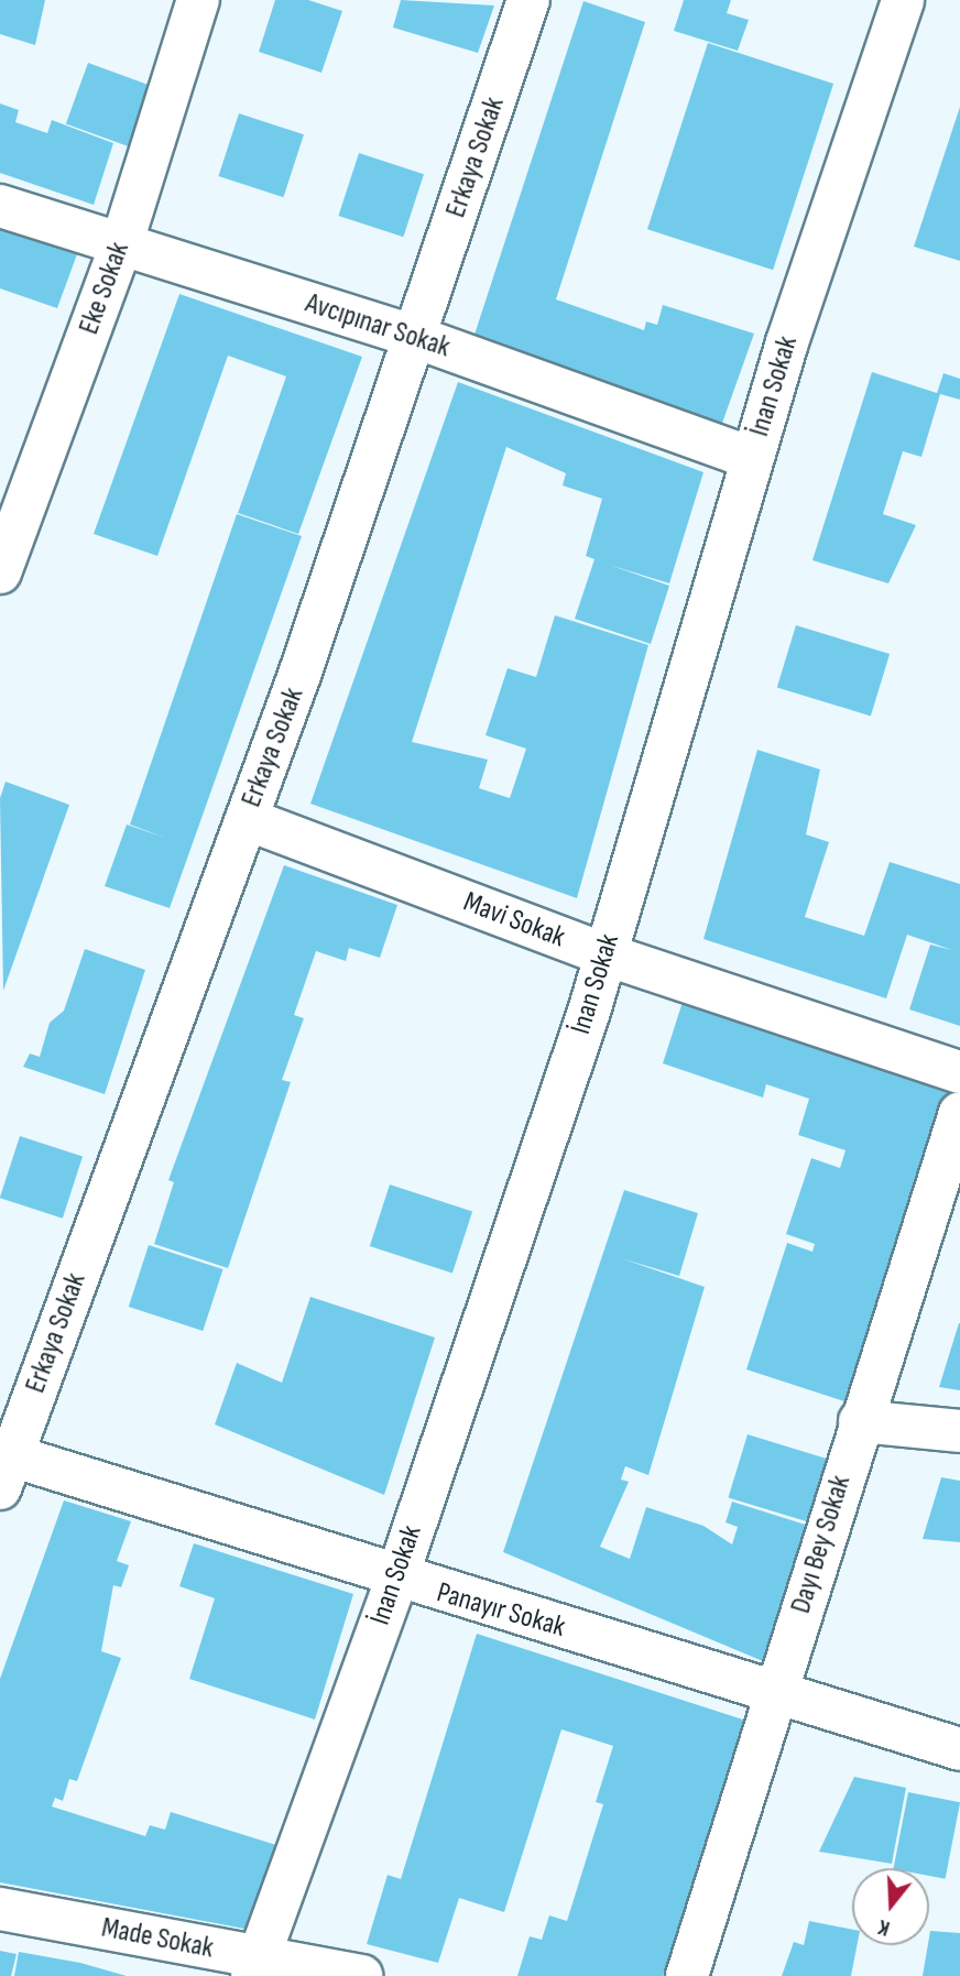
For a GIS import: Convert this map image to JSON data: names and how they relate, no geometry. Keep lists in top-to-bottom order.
{
  "streets": {
    "street": [
      "Erkaya Sokak",
      "Eke Sokak",
      "Avcıpınar Sokak",
      "İnan Sokak",
      "Mavi Sokak",
      "Dayı Bey Sokak",
      "Panayır Sokak",
      "Made Sokak"
    ]
  },
  "crossings": [
    ["Erkaya Sokak", "Avcıpınar Sokak"],
    ["Erkaya Sokak", "Mavi Sokak"],
    ["Erkaya Sokak", "Panayır Sokak"],
    ["Eke Sokak", "Avcıpınar Sokak"],
    ["Avcıpınar Sokak", "İnan Sokak"],
    ["İnan Sokak", "Mavi Sokak"],
    ["İnan Sokak", "Panayır Sokak"],
    ["İnan Sokak", "Made Sokak"],
    ["Dayı Bey Sokak", "Panayır Sokak"]
  ],
  "north": "bottom"
}
